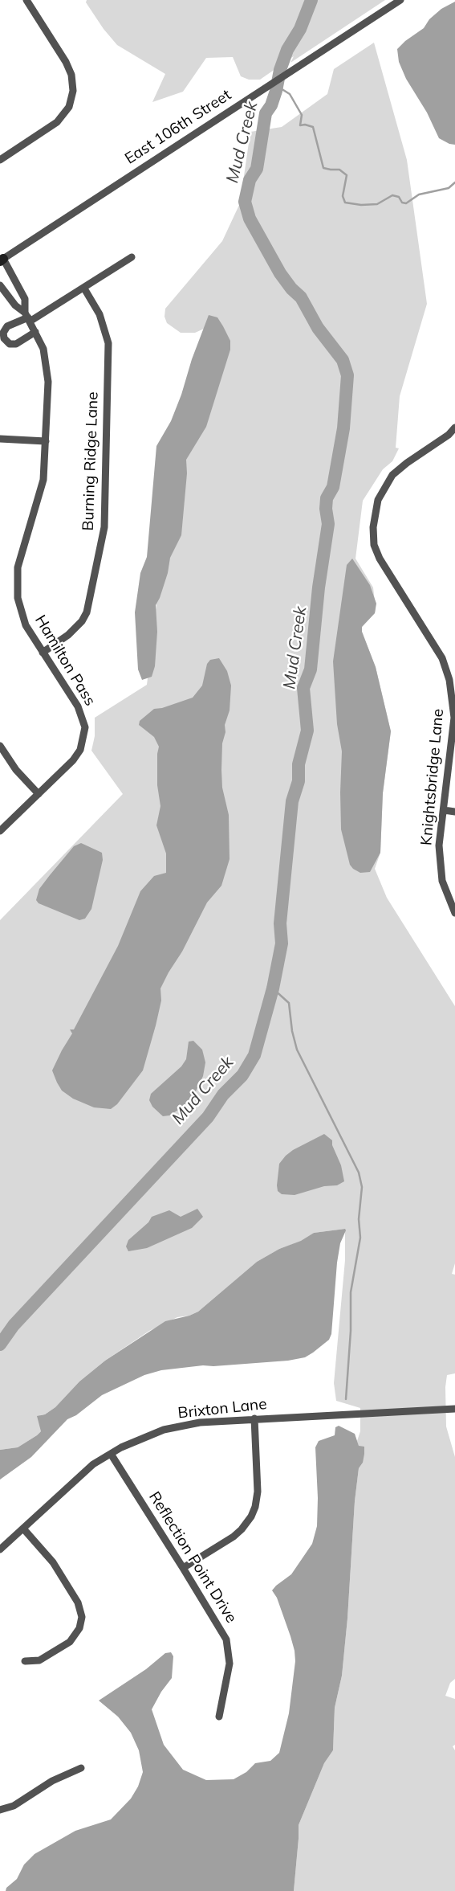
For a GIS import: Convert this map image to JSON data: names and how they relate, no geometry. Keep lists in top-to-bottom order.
{
  "streets": {
    "street": [
      "East 106th Street",
      "Burning Ridge Lane",
      "Hamilton Pass",
      "Knightsbridge Lane",
      "Brixton Lane",
      "Reflection Point Drive"
    ]
  },
  "crossings": [
    ["East 106th Street", "Hamilton Pass"],
    ["Burning Ridge Lane", "Hamilton Pass"],
    ["Brixton Lane", "Reflection Point Drive"]
  ],
  "water": ["Mud Creek"]
}
